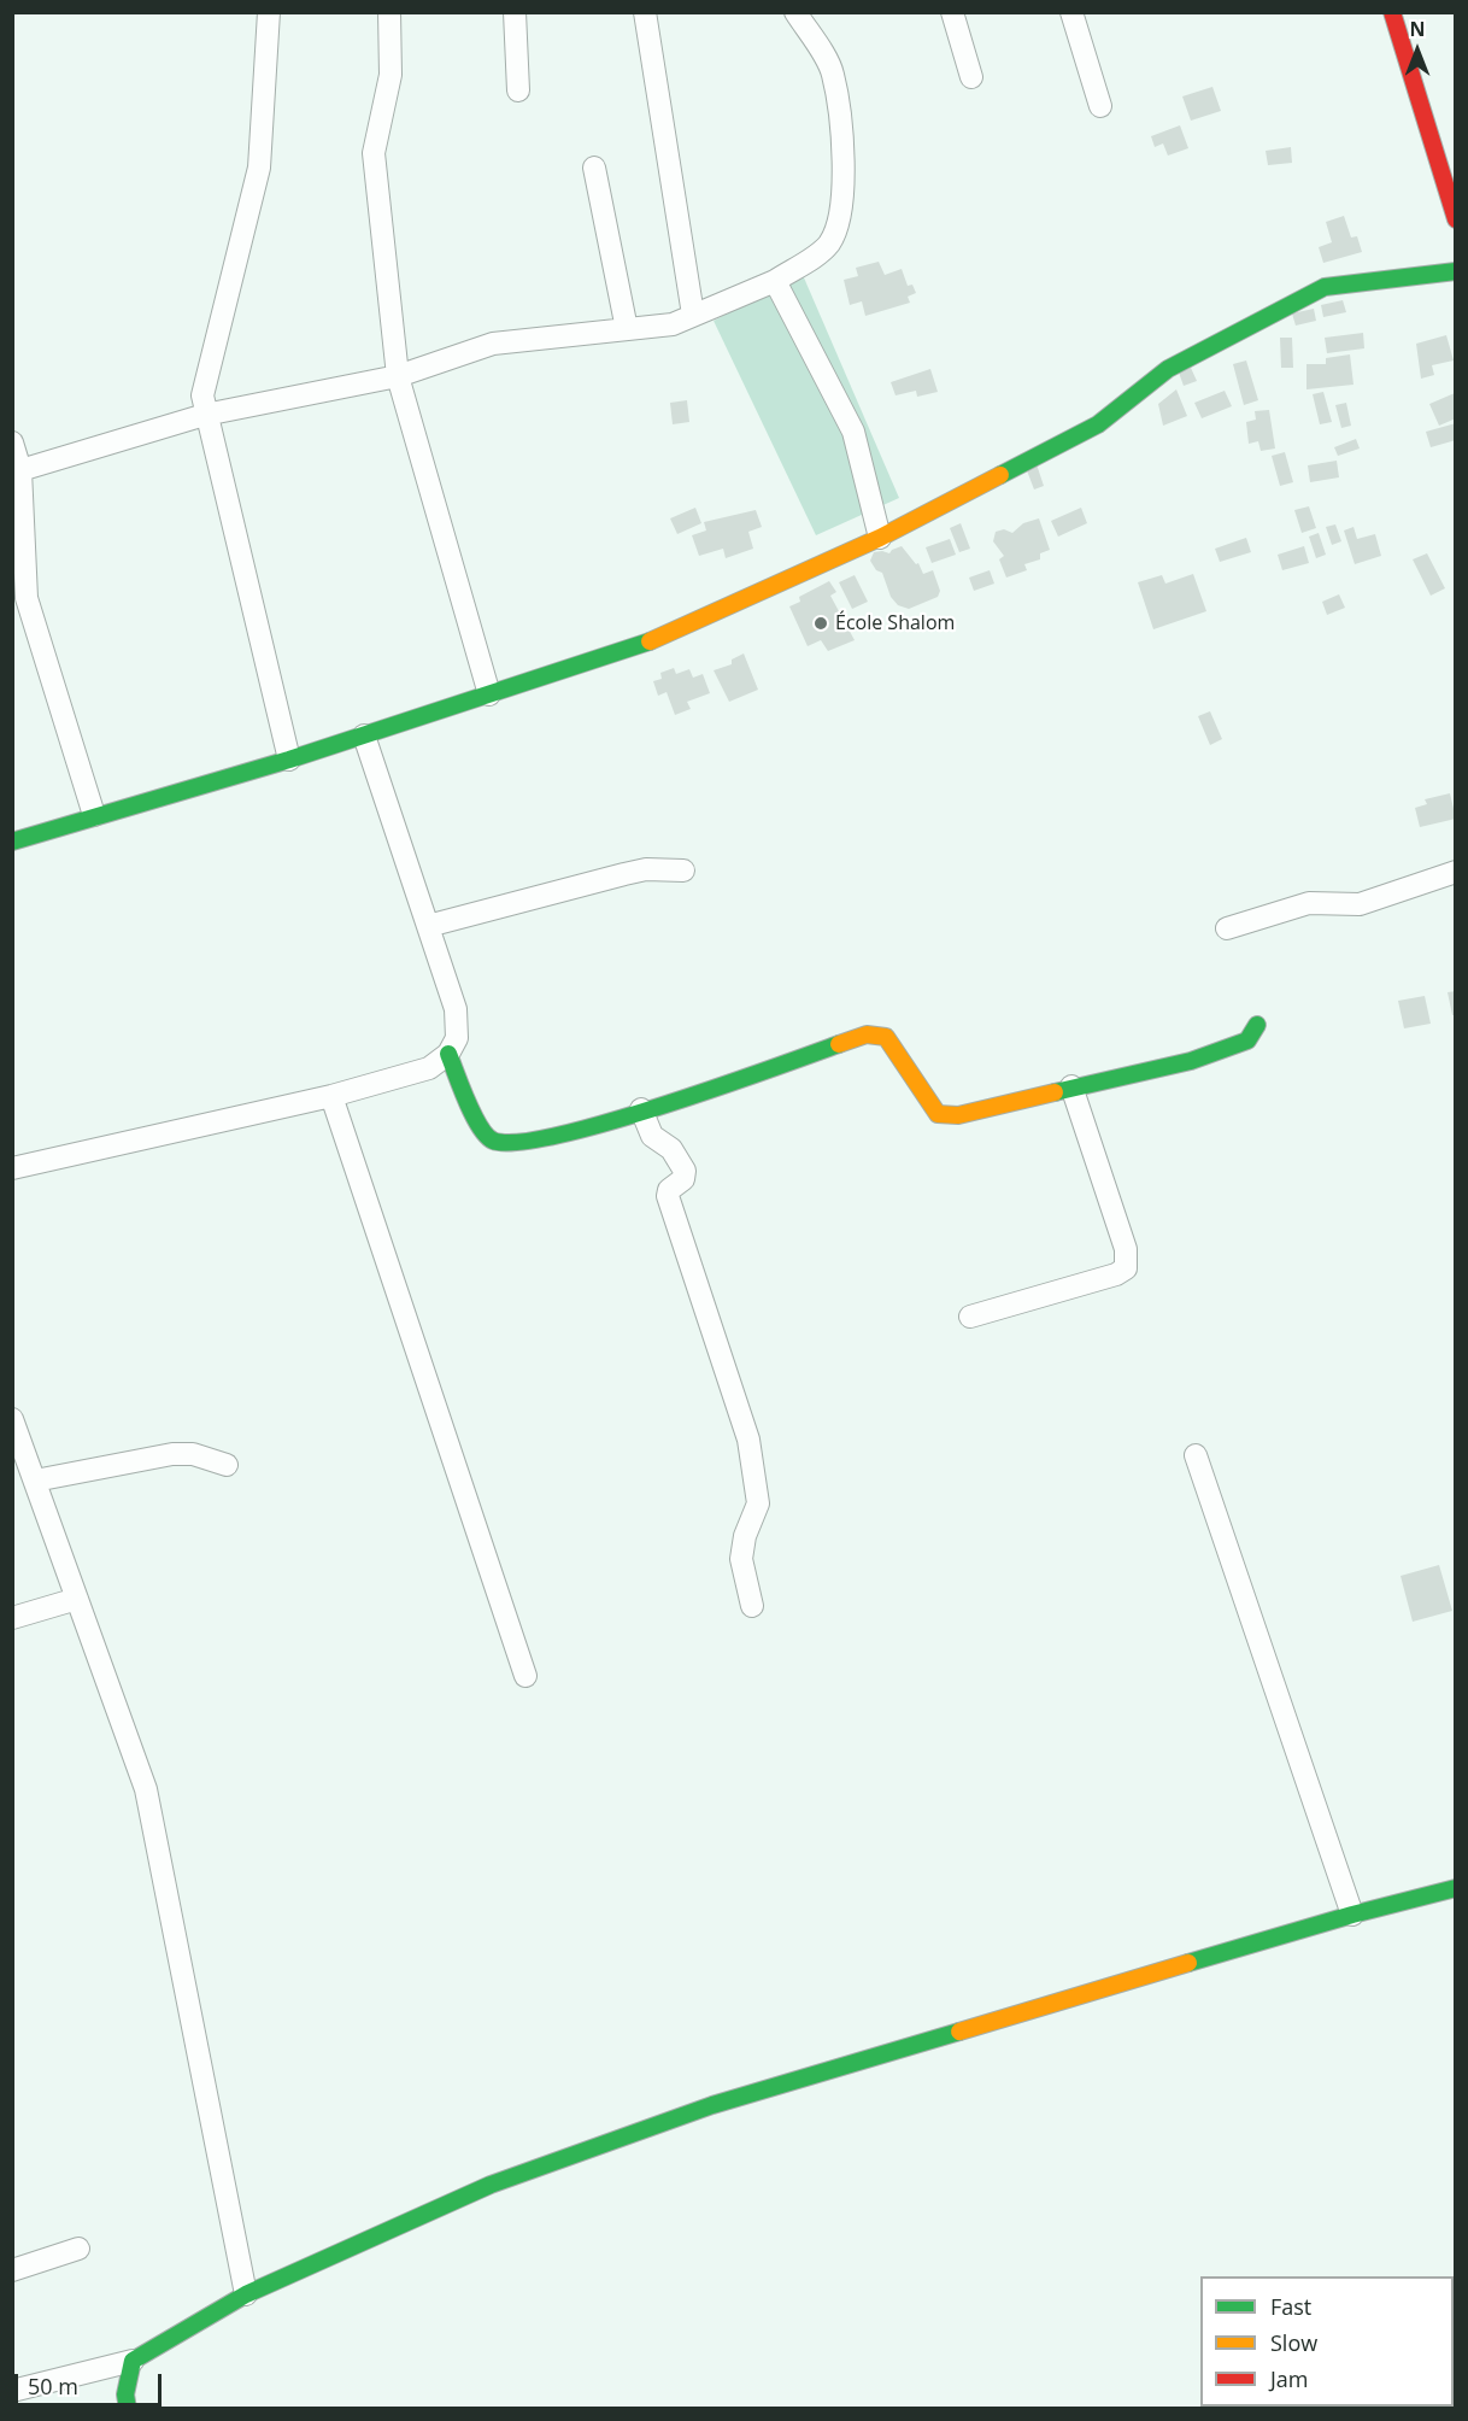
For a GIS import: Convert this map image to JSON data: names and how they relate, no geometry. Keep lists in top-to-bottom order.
{
  "places": ["École Shalom"],
  "legend": ["Fast", "Slow", "Jam"],
  "scale_bar": "50 m",
  "north": "top"
}
